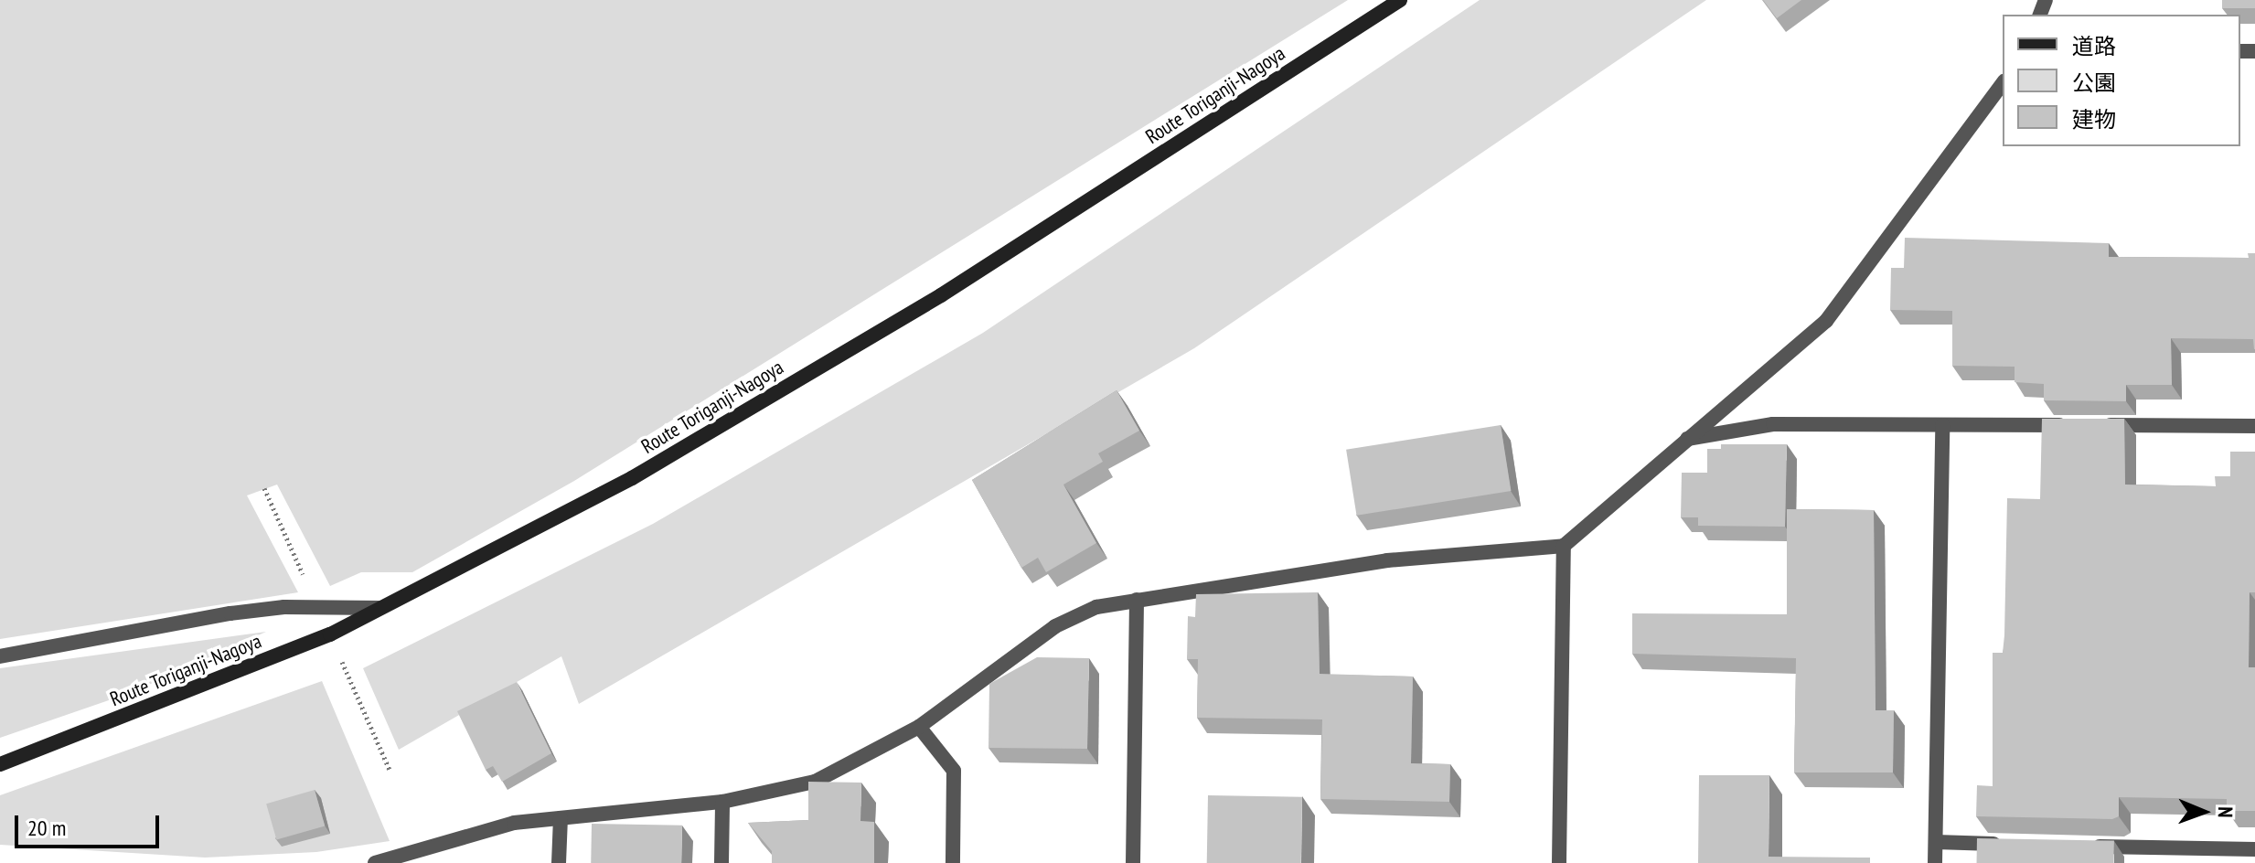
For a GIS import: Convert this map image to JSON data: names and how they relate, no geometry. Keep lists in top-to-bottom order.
{
  "streets": {
    "main road": ["Route Toriganji-Nagoya"]
  },
  "legend": ["道路", "公園", "建物"],
  "scale_bar": "20 m",
  "north": "right"
}
